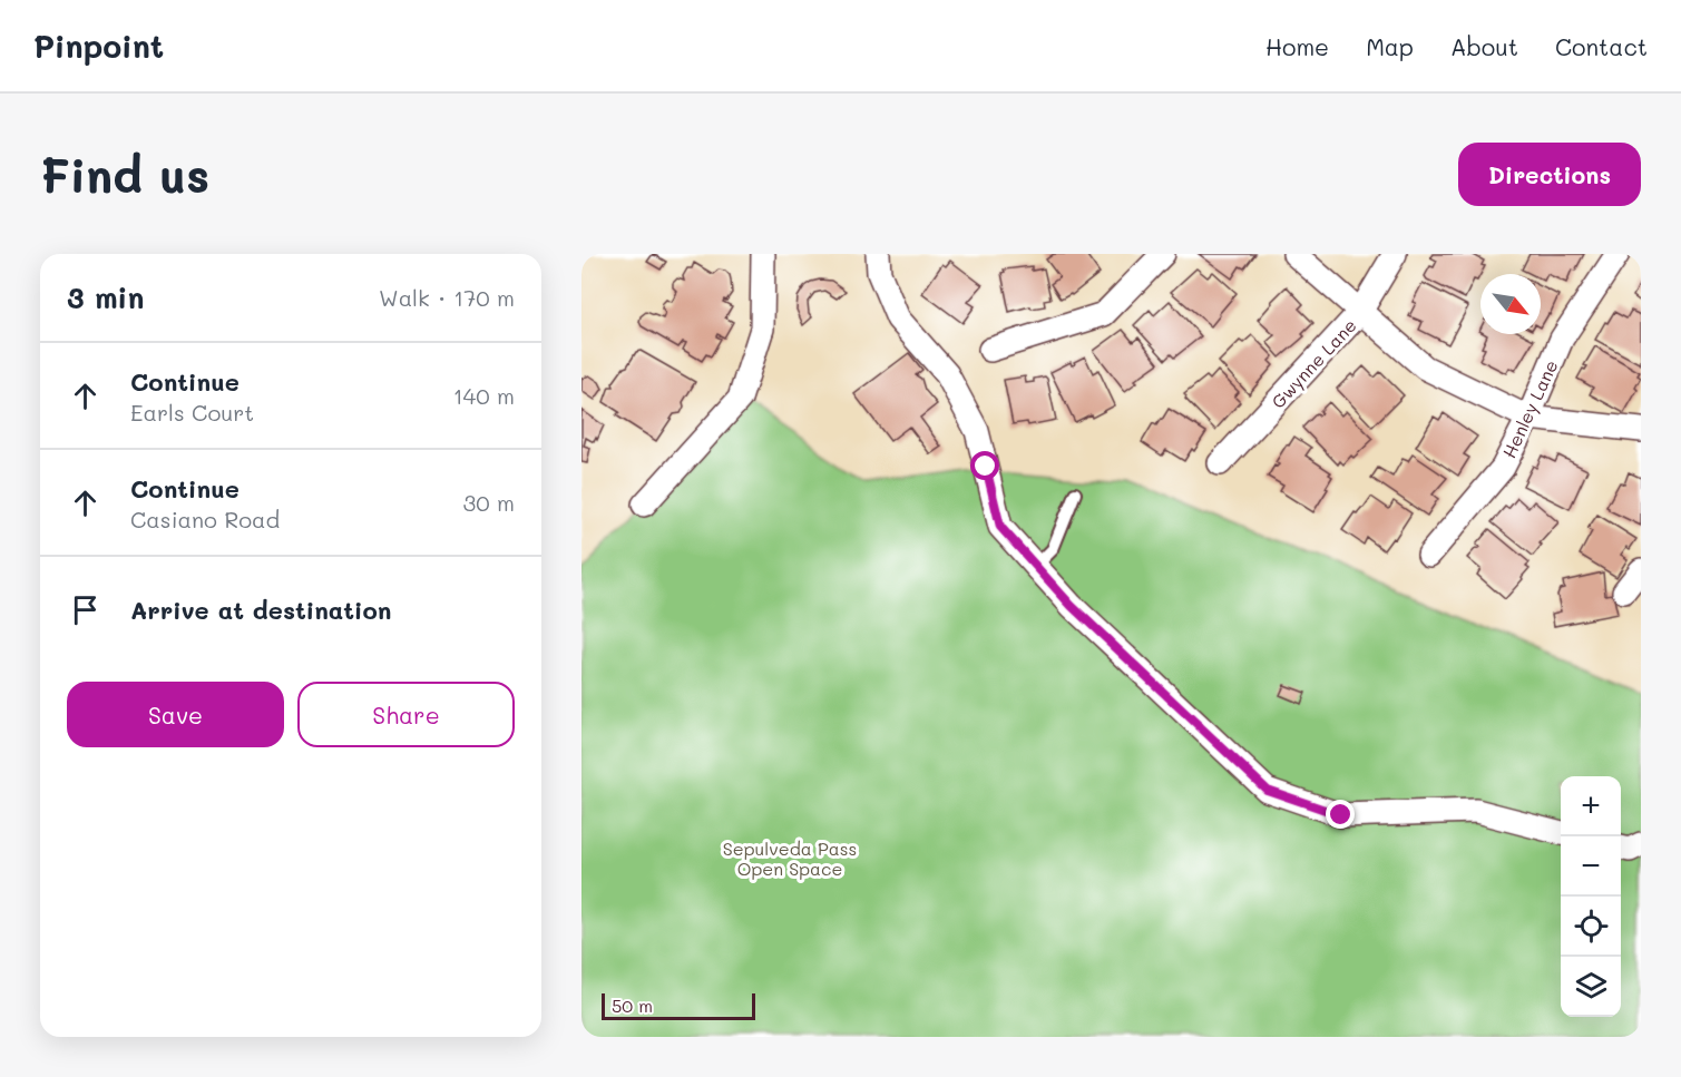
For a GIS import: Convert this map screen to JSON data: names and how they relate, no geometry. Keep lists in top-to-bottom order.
{
  "streets": {
    "street": ["Gwynne Lane", "Henley Lane"]
  },
  "parks": ["Sepulveda Pass Open Space"],
  "scale_bar": "50 m",
  "north": "bottom right",
  "page": {
    "header": "Pinpoint",
    "nav": [
      "Home",
      "Map",
      "About",
      "Contact"
    ],
    "buttons": [
      "Directions",
      ["Save", "Share"]
    ],
    "title": "Find us",
    "heading": ["3 min", "Walk · 170 m"],
    "list": [
      ["Continue", "Earls Court", "140 m"],
      ["Continue", "Casiano Road", "30 m"],
      "Arrive at destination"
    ],
    "map_buttons": ["+", "−"],
    "scale": "50 m"
  }
}
